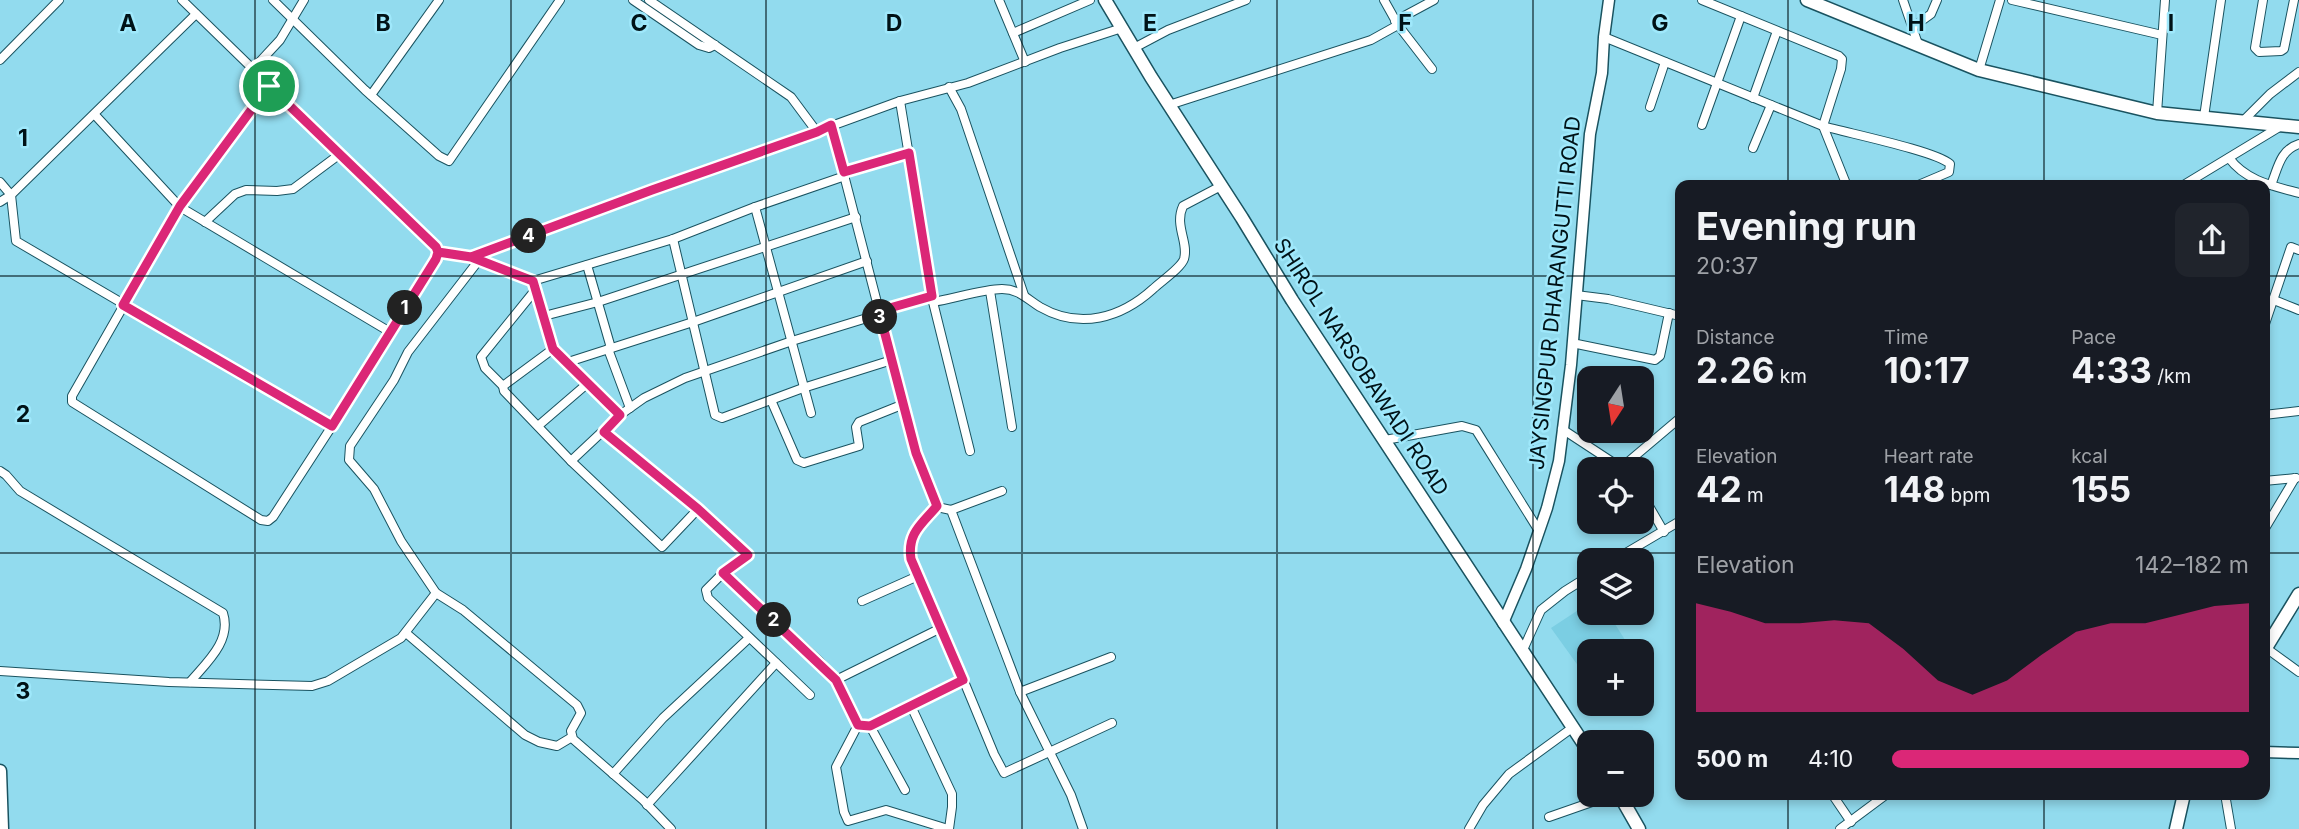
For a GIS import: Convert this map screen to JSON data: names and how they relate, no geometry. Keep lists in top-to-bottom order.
{
  "streets": {
    "main road": ["SHIROL NARSOBAWADI ROAD"],
    "street": ["JAYSINGPUR DHARANGUTTI ROAD"]
  },
  "crossings": [
    ["JAYSINGPUR DHARANGUTTI ROAD", "SHIROL NARSOBAWADI ROAD"]
  ],
  "north": "bottom",
  "page": {
    "heading": ["Evening run", "20:37"],
    "pins": [
      "4",
      "1",
      "3",
      "2"
    ],
    "stats": [
      ["Distance", "2.26 km"],
      ["Time", "10:17"],
      ["Pace", "4:33 /km"],
      ["Elevation", "42 m"],
      ["Heart rate", "148 bpm"],
      ["kcal", "155"]
    ],
    "map_buttons": ["+", "−"],
    "chart": ["Elevation", "142–182 m"],
    "list": [
      {
        "name": "500 m",
        "note": "4:10"
      }
    ]
  },
  "grid": {
    "columns": [
      "A",
      "B",
      "C",
      "D",
      "E",
      "F",
      "G",
      "H",
      "I"
    ],
    "rows": ["1", "2", "3"]
  }
}
